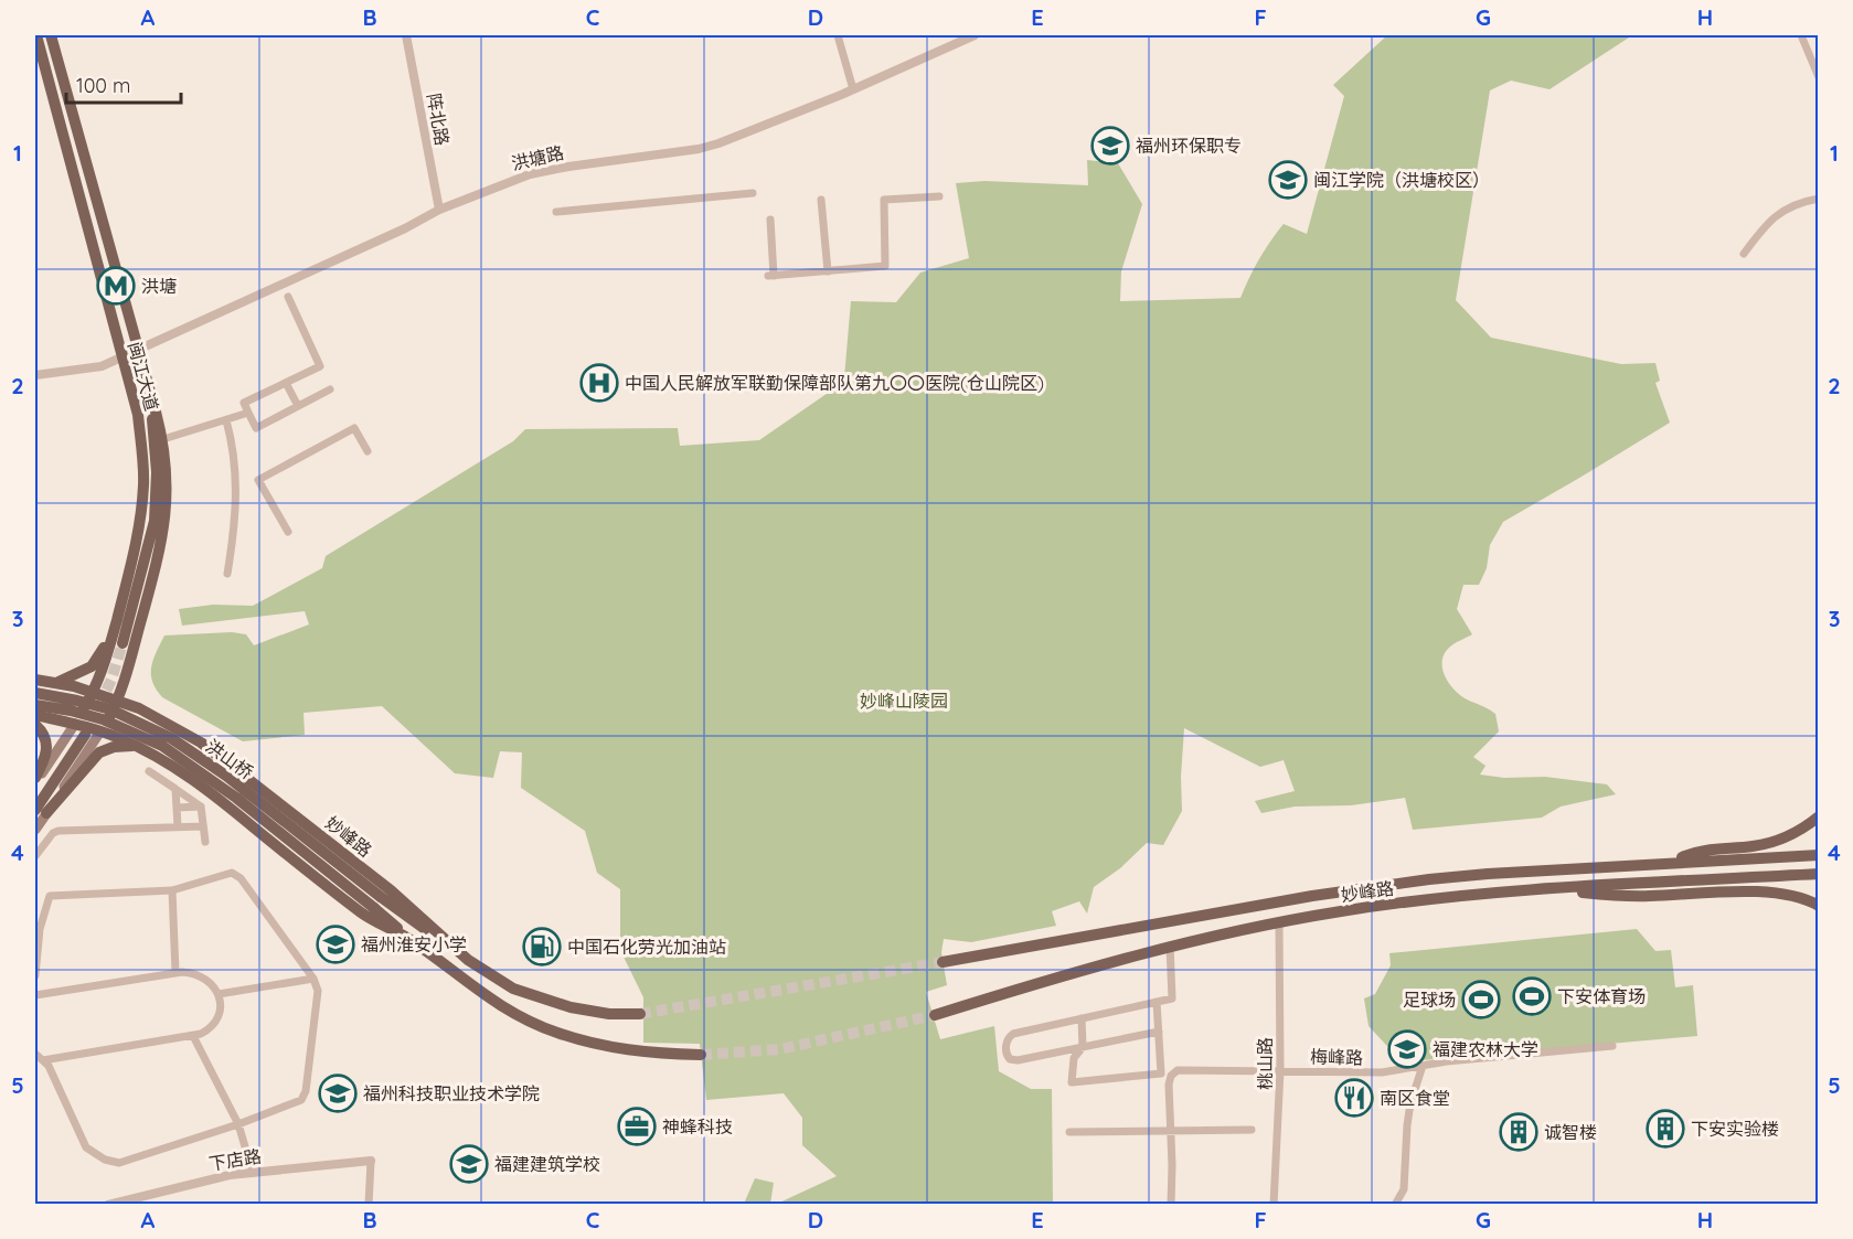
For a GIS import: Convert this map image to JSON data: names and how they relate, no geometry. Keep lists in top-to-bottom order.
{
  "streets": {
    "main road": ["闽江大道", "洪山桥", "妙峰路"],
    "street": [
      "阵北路",
      "洪塘路",
      "梅峰路",
      "桃山路",
      "下店路"
    ]
  },
  "crossings": [
    ["阵北路", "洪塘路"],
    ["洪塘路", "闽江大道"],
    ["闽江大道", "妙峰路"],
    ["洪山桥", "妙峰路"],
    ["妙峰路", "桃山路"],
    ["梅峰路", "桃山路"]
  ],
  "parks": ["妙峰山陵园"],
  "places": {
    "school or university": [
      "福州环保职专",
      "闽江学院（洪塘校区）",
      "福州淮安小学",
      "福建农林大学",
      "福州科技职业技术学院",
      "福建建筑学校"
    ],
    "metro station": ["洪塘"],
    "hospital": ["中国人民解放军联勤保障部队第九〇〇医院(仓山院区)"],
    "fuel station": ["中国石化劳光加油站"],
    "sports": ["下安体育场", "足球场"],
    "restaurant": ["南区食堂"],
    "office": ["神蜂科技"],
    "building": ["下安实验楼", "诚智楼"]
  },
  "scale_bar": "100 m",
  "grid": {
    "columns": [
      "A",
      "B",
      "C",
      "D",
      "E",
      "F",
      "G",
      "H"
    ],
    "rows": [
      "1",
      "2",
      "3",
      "4",
      "5"
    ]
  }
}
